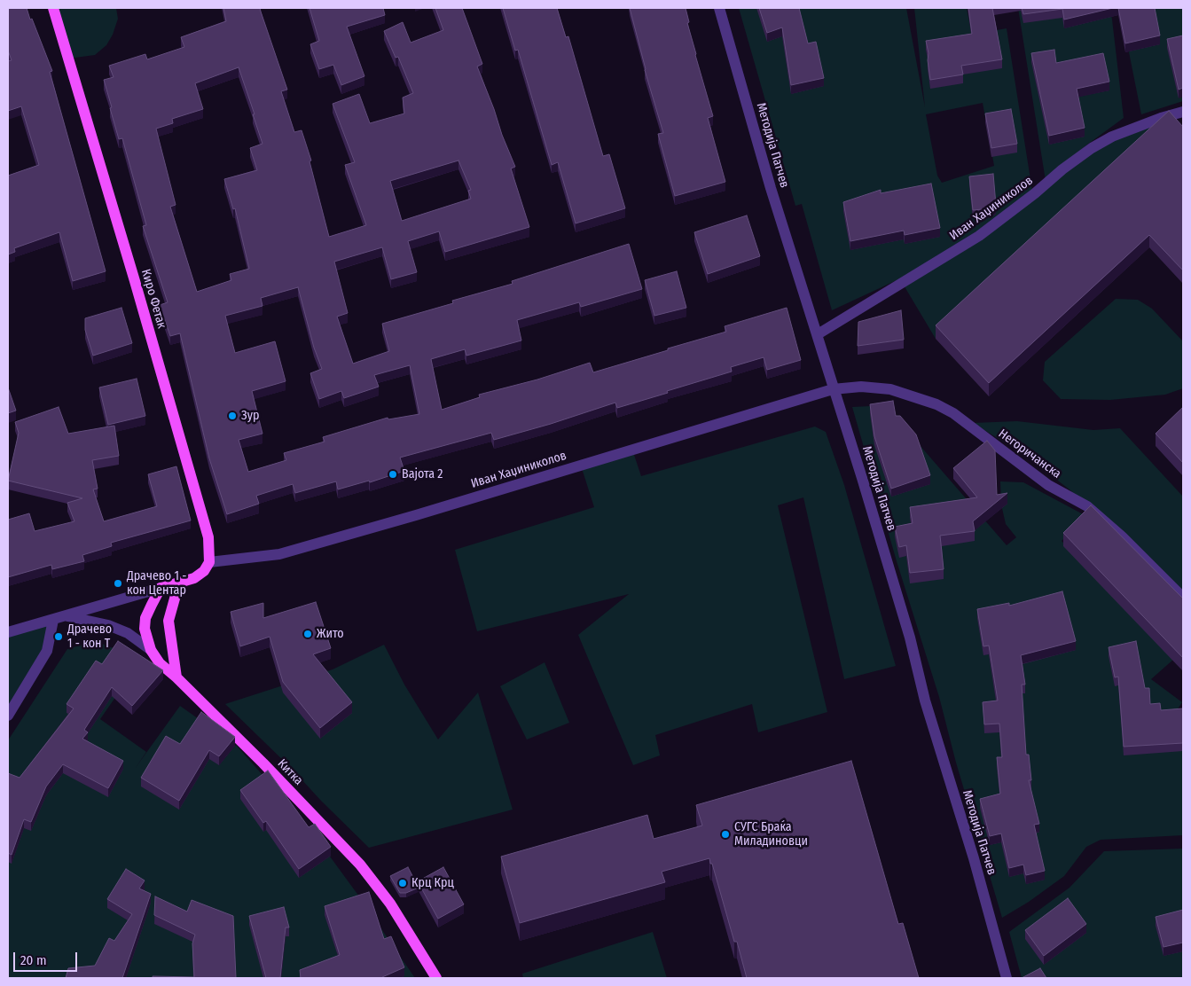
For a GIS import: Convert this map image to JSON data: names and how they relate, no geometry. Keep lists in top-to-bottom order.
{
  "streets": {
    "main road": ["Киро Фетак", "Китка"],
    "street": ["Методија Патчев", "Иван Хаџиниколов", "Негоричанска"]
  },
  "crossings": [
    ["Методија Патчев", "Иван Хаџиниколов"],
    ["Методија Патчев", "Негоричанска"],
    ["Иван Хаџиниколов", "Киро Фетак"],
    ["Иван Хаџиниколов", "Негоричанска"]
  ],
  "places": [
    "Зур",
    "Вајота 2",
    "Драчево 1 - кон Центар",
    "Жито",
    "Драчево 1 - кон T",
    "СУГС Браќа Миладиновци",
    "Крц Крц"
  ],
  "scale_bar": "20 m"
}
